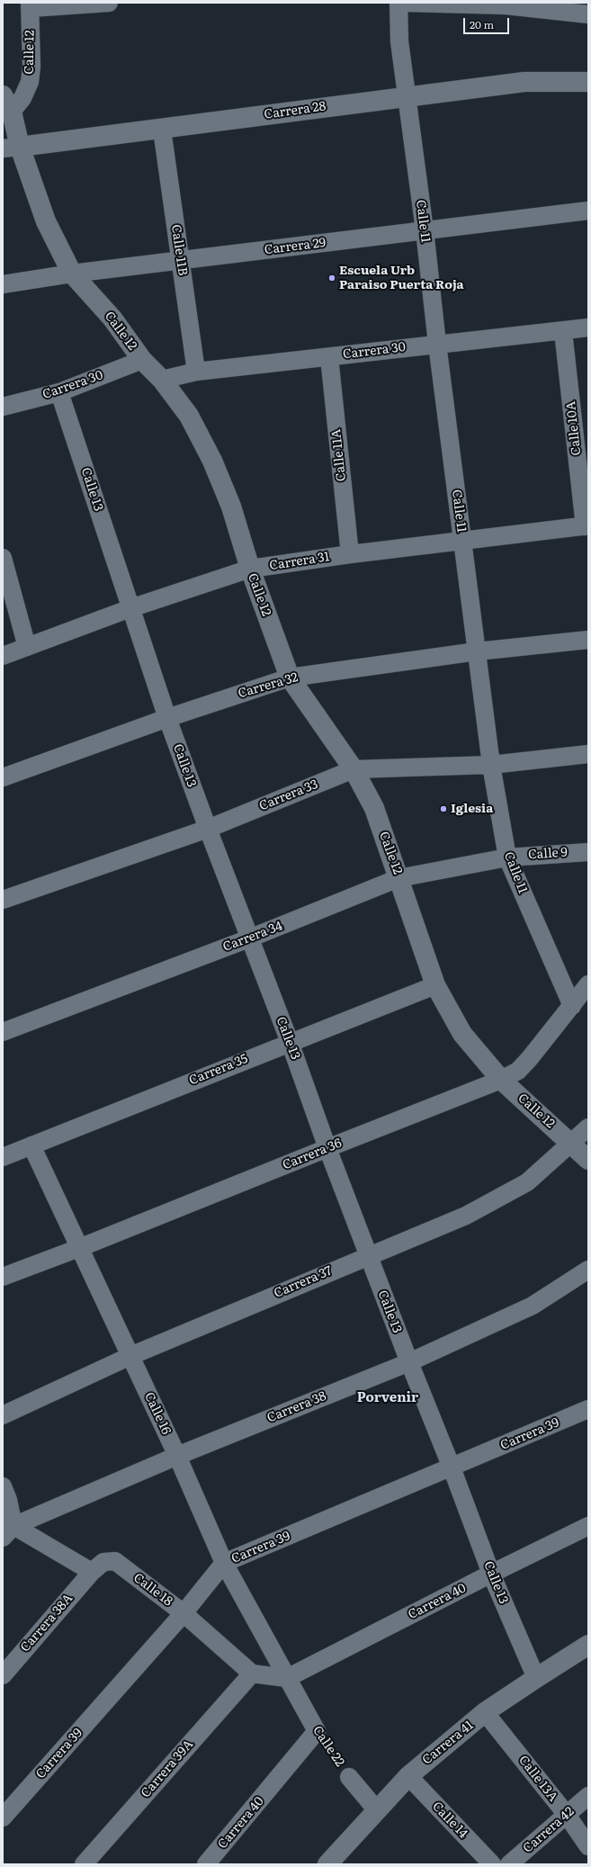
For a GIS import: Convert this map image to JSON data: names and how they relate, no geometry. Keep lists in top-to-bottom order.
{
  "streets": {
    "street": [
      "Calle 12",
      "Carrera 28",
      "Calle 11",
      "Carrera 29",
      "Calle 11B",
      "Carrera 30",
      "Calle 10A",
      "Calle 11A",
      "Calle 13",
      "Carrera 31",
      "Carrera 32",
      "Carrera 33",
      "Calle 9",
      "Carrera 34",
      "Carrera 35",
      "Carrera 36",
      "Carrera 37",
      "Carrera 38",
      "Calle 16",
      "Carrera 39",
      "Calle 18",
      "Carrera 40",
      "Carrera 38A",
      "Carrera 41",
      "Calle 22",
      "Carrera 39A",
      "Calle 13A",
      "Calle 14",
      "Carrera 42"
    ]
  },
  "crossings": [
    ["Calle 12", "Carrera 28"],
    ["Calle 12", "Carrera 29"],
    ["Calle 12", "Carrera 30"],
    ["Calle 12", "Carrera 31"],
    ["Calle 12", "Carrera 32"],
    ["Calle 12", "Carrera 33"],
    ["Calle 12", "Carrera 34"],
    ["Calle 12", "Carrera 35"],
    ["Calle 12", "Carrera 36"],
    ["Calle 12", "Carrera 37"],
    ["Carrera 28", "Calle 11"],
    ["Carrera 28", "Calle 11B"],
    ["Calle 11", "Carrera 29"],
    ["Calle 11", "Carrera 30"],
    ["Calle 11", "Carrera 31"],
    ["Calle 11", "Carrera 32"],
    ["Calle 11", "Carrera 33"],
    ["Calle 11", "Calle 9"],
    ["Calle 11", "Carrera 34"],
    ["Calle 11", "Carrera 36"],
    ["Carrera 29", "Calle 11B"],
    ["Calle 11B", "Carrera 30"],
    ["Carrera 30", "Calle 10A"],
    ["Carrera 30", "Calle 11A"],
    ["Carrera 30", "Calle 13"],
    ["Calle 10A", "Carrera 31"],
    ["Calle 11A", "Carrera 31"],
    ["Calle 13", "Carrera 31"],
    ["Calle 13", "Carrera 32"],
    ["Calle 13", "Carrera 33"],
    ["Calle 13", "Carrera 34"],
    ["Calle 13", "Carrera 35"],
    ["Calle 13", "Carrera 36"],
    ["Calle 13", "Carrera 37"],
    ["Calle 13", "Carrera 38"],
    ["Calle 13", "Carrera 39"],
    ["Calle 13", "Carrera 40"],
    ["Calle 13", "Carrera 41"],
    ["Calle 9", "Carrera 34"],
    ["Carrera 35", "Calle 16"],
    ["Carrera 36", "Calle 16"],
    ["Carrera 37", "Calle 16"],
    ["Carrera 38", "Calle 16"],
    ["Calle 16", "Carrera 39"],
    ["Calle 16", "Carrera 40"],
    ["Calle 16", "Calle 22"],
    ["Carrera 39", "Calle 18"],
    ["Calle 18", "Carrera 38A"],
    ["Calle 18", "Carrera 39A"],
    ["Carrera 40", "Calle 22"],
    ["Carrera 41", "Calle 22"],
    ["Carrera 41", "Calle 13A"],
    ["Carrera 41", "Calle 14"],
    ["Calle 13A", "Carrera 42"]
  ],
  "districts": ["Porvenir"],
  "places": ["Escuela Urb Paraiso Puerta Roja", "Iglesia"],
  "scale_bar": "20 m"
}
